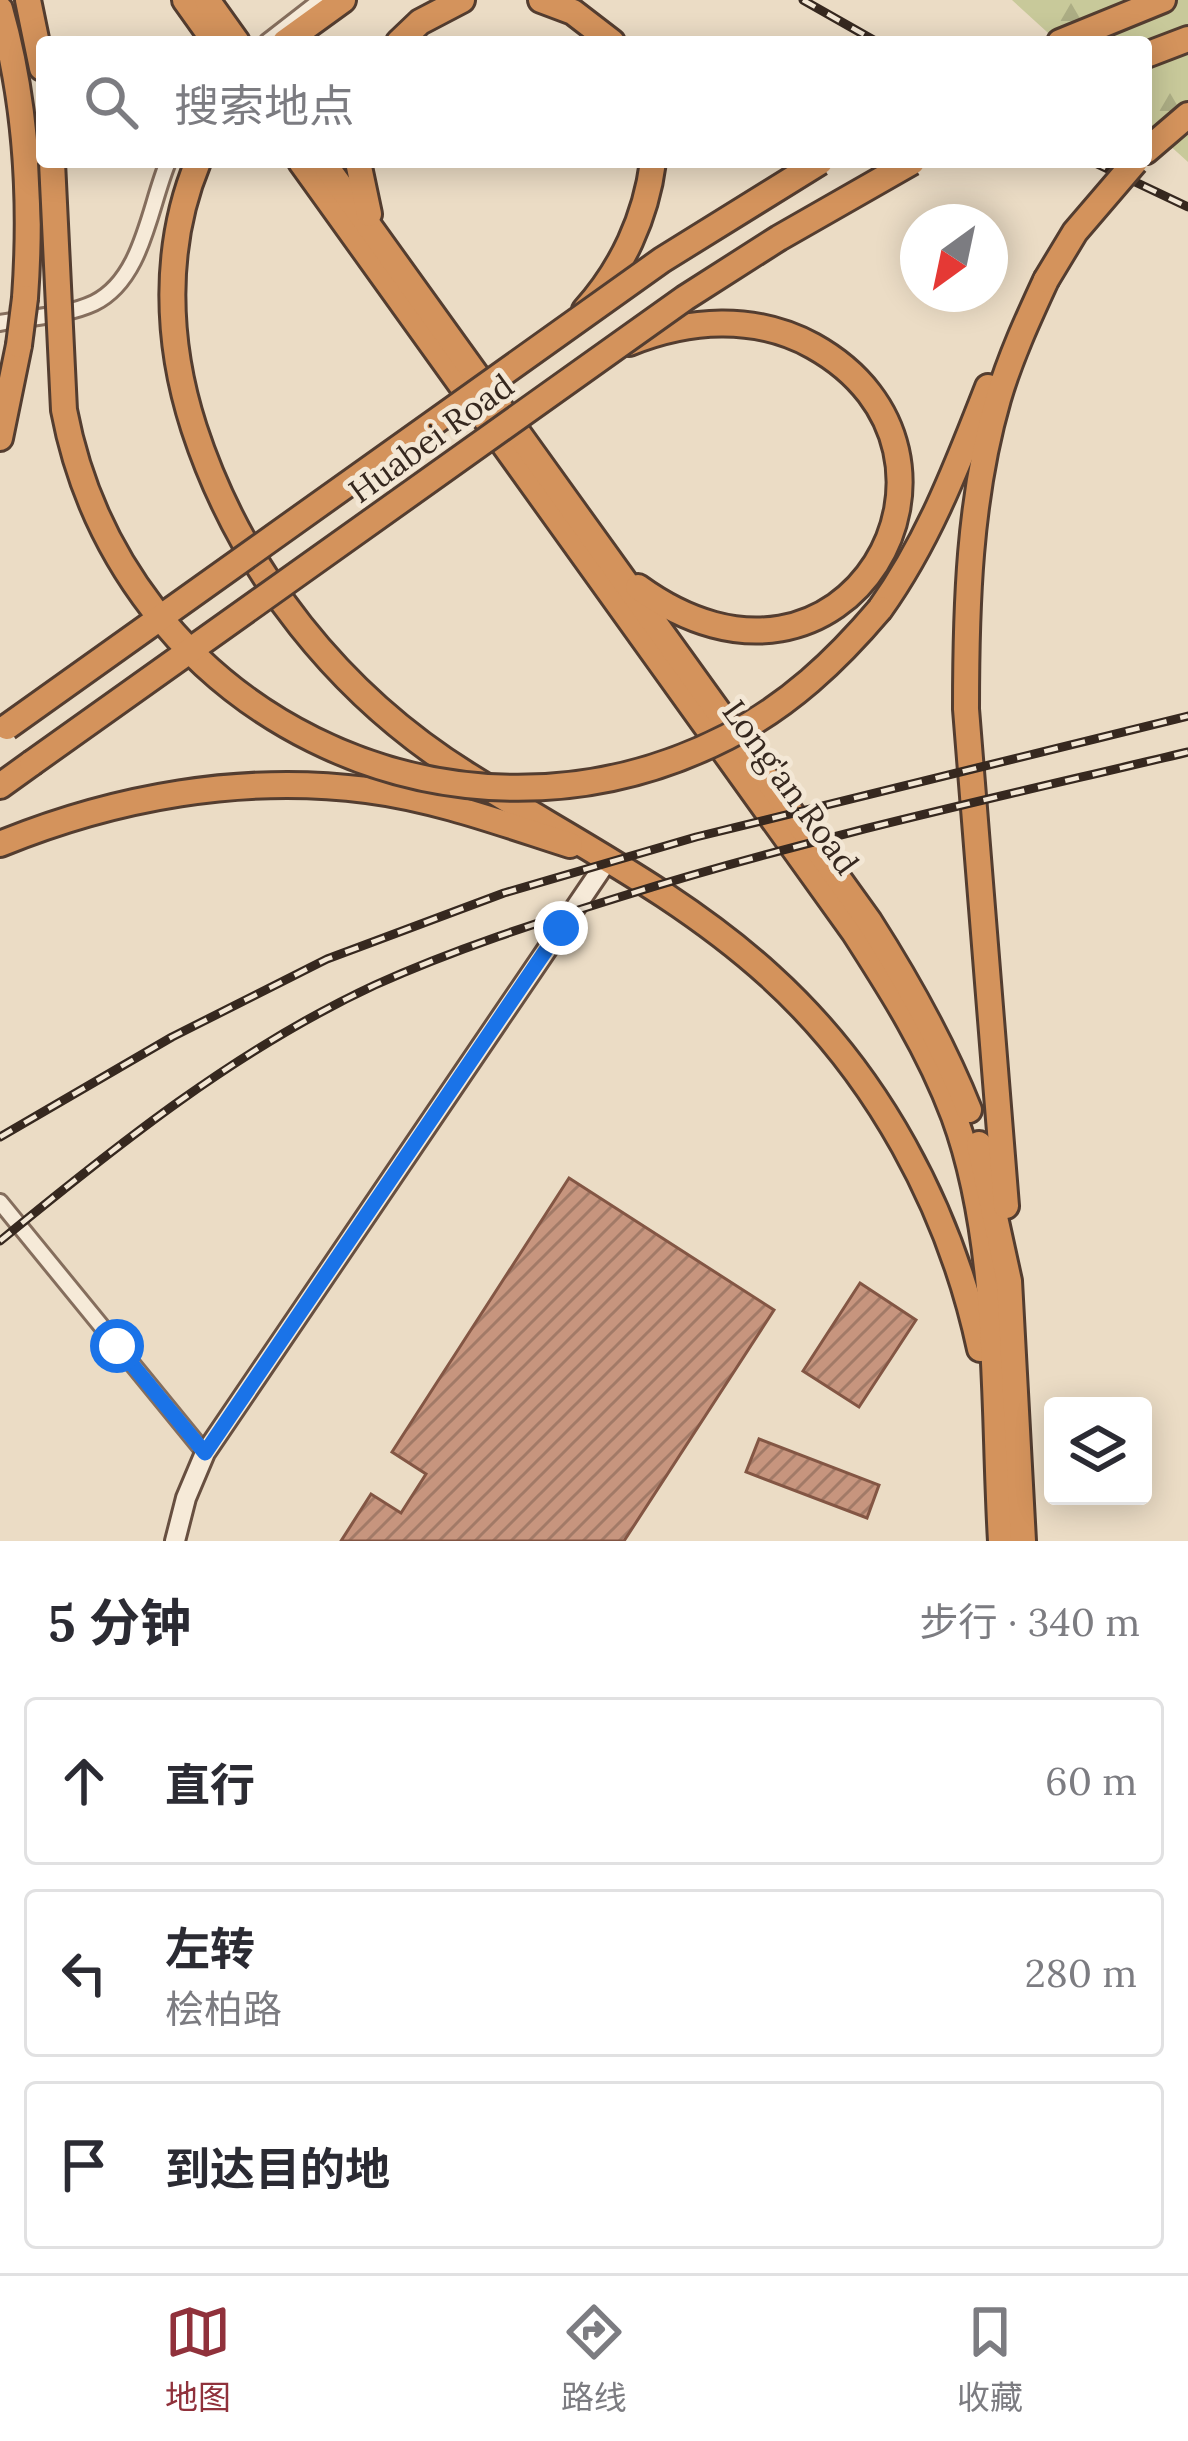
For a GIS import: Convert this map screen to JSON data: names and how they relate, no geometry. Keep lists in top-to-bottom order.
{
  "streets": {
    "highway": ["Huabei Road", "Long'an Road"]
  },
  "north": "bottom left",
  "page": {
    "search": "搜索地点",
    "heading": ["5 分钟", "步行 · 340 m"],
    "list": [
      ["直行", "60 m"],
      ["左转", "桧柏路", "280 m"],
      "到达目的地"
    ],
    "nav": ["地图", "路线", "收藏"]
  }
}
